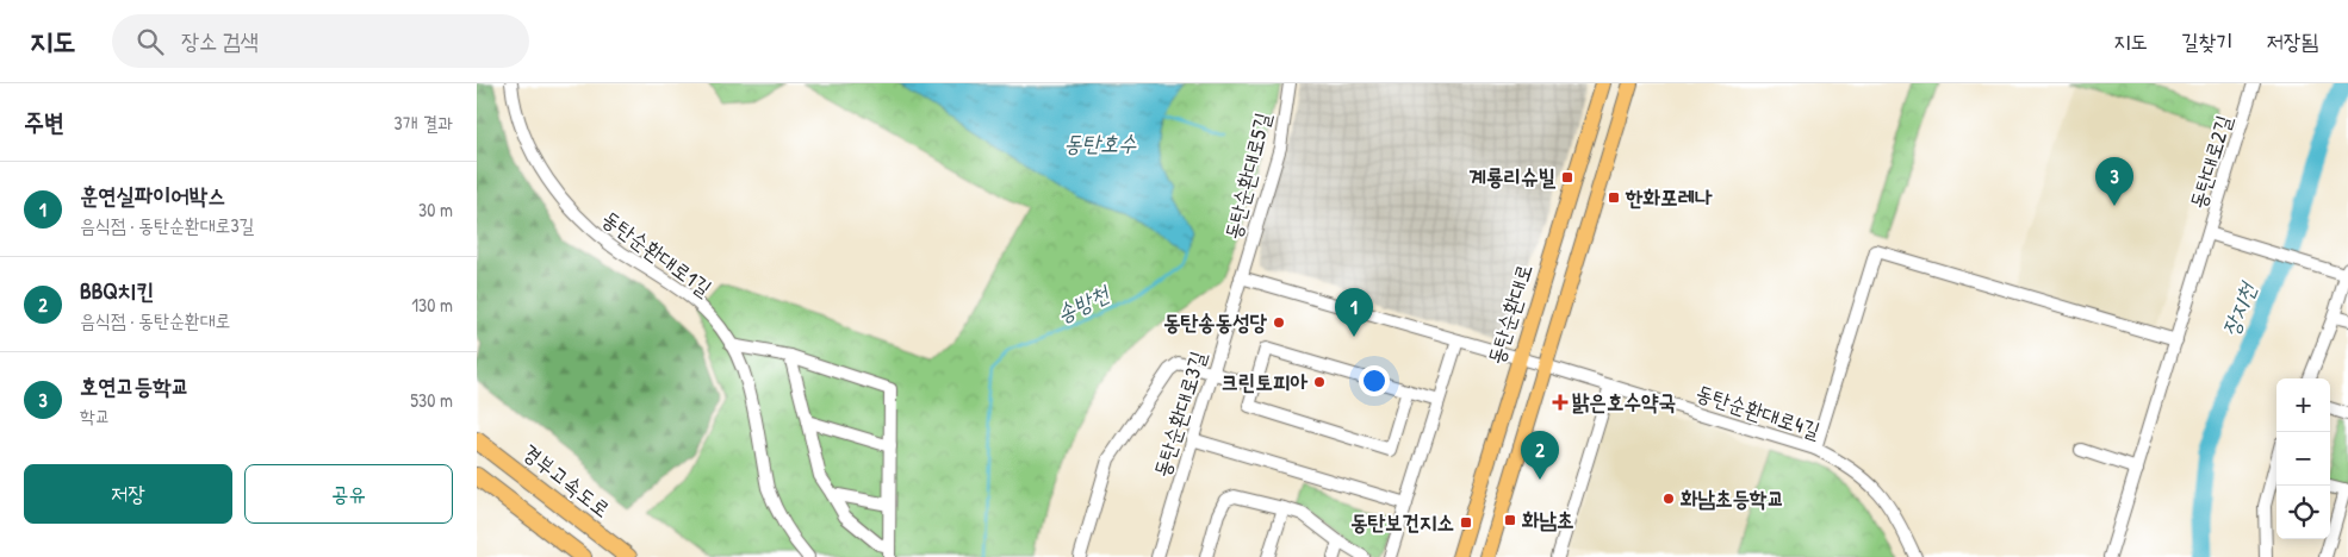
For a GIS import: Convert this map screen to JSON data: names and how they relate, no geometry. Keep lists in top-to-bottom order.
{
  "streets": {
    "highway": ["경부고속도로"],
    "main road": ["동탄순환대로"],
    "street": [
      "동탄대로2길",
      "동탄순환대로5길",
      "동탄순환대로1길",
      "동탄순환대로4길",
      "동탄순환대로3길"
    ]
  },
  "crossings": [
    ["동탄순환대로5길", "동탄순환대로3길"]
  ],
  "water": ["동탄호수", "송방천", "장지천"],
  "places": {
    "transit": [
      "계룡리슈빌",
      "한화포레나",
      "화남초",
      "동탄보건지소"
    ],
    "other": ["동탄송동성당", "크린토피아", "화남초등학교"],
    "health": ["밝은호수약국"]
  },
  "page": {
    "header": "지도",
    "search": "장소 검색",
    "nav": ["지도", "길찾기", "저장됨"],
    "heading": ["주변", "3개 결과"],
    "pins": ["3", "1", "2"],
    "list": [
      {
        "mark": "1",
        "name": "훈연실파이어박스",
        "note": "음식점 · 동탄순환대로3길",
        "value": "30 m"
      },
      {
        "mark": "2",
        "name": "BBQ치킨",
        "note": "음식점 · 동탄순환대로",
        "value": "130 m"
      },
      {
        "mark": "3",
        "name": "호연고등학교",
        "note": "학교",
        "value": "530 m"
      }
    ],
    "map_buttons": ["+", "−"],
    "buttons": ["저장", "공유"]
  }
}
